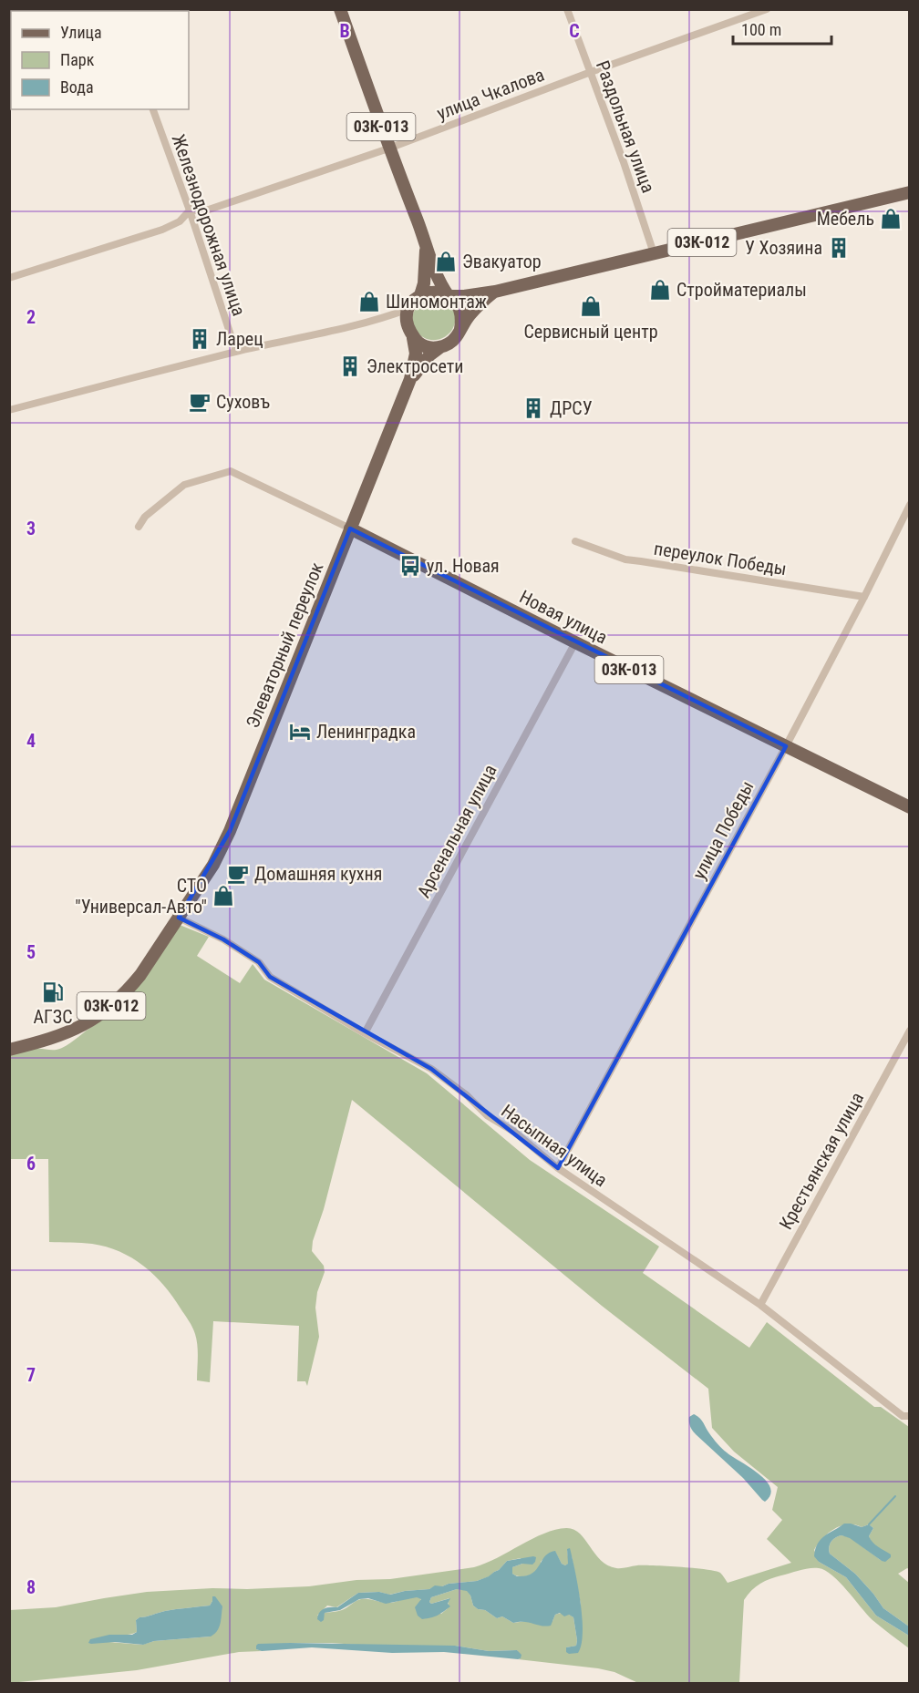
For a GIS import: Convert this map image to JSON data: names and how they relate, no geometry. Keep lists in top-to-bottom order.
{
  "streets": {
    "main road": [
      "03К-013",
      "03К-012",
      "Новая улица",
      "Элеваторный переулок"
    ],
    "street": [
      "улица Чкалова",
      "Раздольная улица",
      "Железнодорожная улица",
      "переулок Победы",
      "улица Победы",
      "Арсенальная улица",
      "Насыпная улица",
      "Крестьянская улица"
    ]
  },
  "crossings": [
    ["улица Чкалова", "03К-013"],
    ["улица Чкалова", "Раздольная улица"],
    ["улица Чкалова", "Железнодорожная улица"],
    ["03К-013", "Элеваторный переулок"],
    ["Раздольная улица", "03К-012"],
    ["03К-012", "Элеваторный переулок"],
    ["03К-012", "Насыпная улица"],
    ["переулок Победы", "улица Победы"],
    ["Новая улица", "Элеваторный переулок"],
    ["Новая улица", "улица Победы"],
    ["Новая улица", "Арсенальная улица"],
    ["Элеваторный переулок", "Насыпная улица"],
    ["улица Победы", "Насыпная улица"],
    ["Арсенальная улица", "Насыпная улица"],
    ["Насыпная улица", "Крестьянская улица"]
  ],
  "places": {
    "shop": [
      "Мебель",
      "Эвакуатор",
      "Стройматериалы",
      "Шиномонтаж",
      "Сервисный центр",
      "СТО \"Универсал-Авто\""
    ],
    "building": [
      "У Хозяина",
      "Ларец",
      "Электросети",
      "ДРСУ"
    ],
    "cafe": ["Суховъ", "Домашняя кухня"],
    "bus stop": ["ул. Новая"],
    "hotel": ["Ленинградка"],
    "fuel station": ["АГЗС"]
  },
  "legend": ["Улица", "Парк", "Вода"],
  "scale_bar": "100 m",
  "grid": {
    "columns": ["B", "C"],
    "rows": [
      "2",
      "3",
      "4",
      "5",
      "6",
      "7",
      "8"
    ]
  }
}
